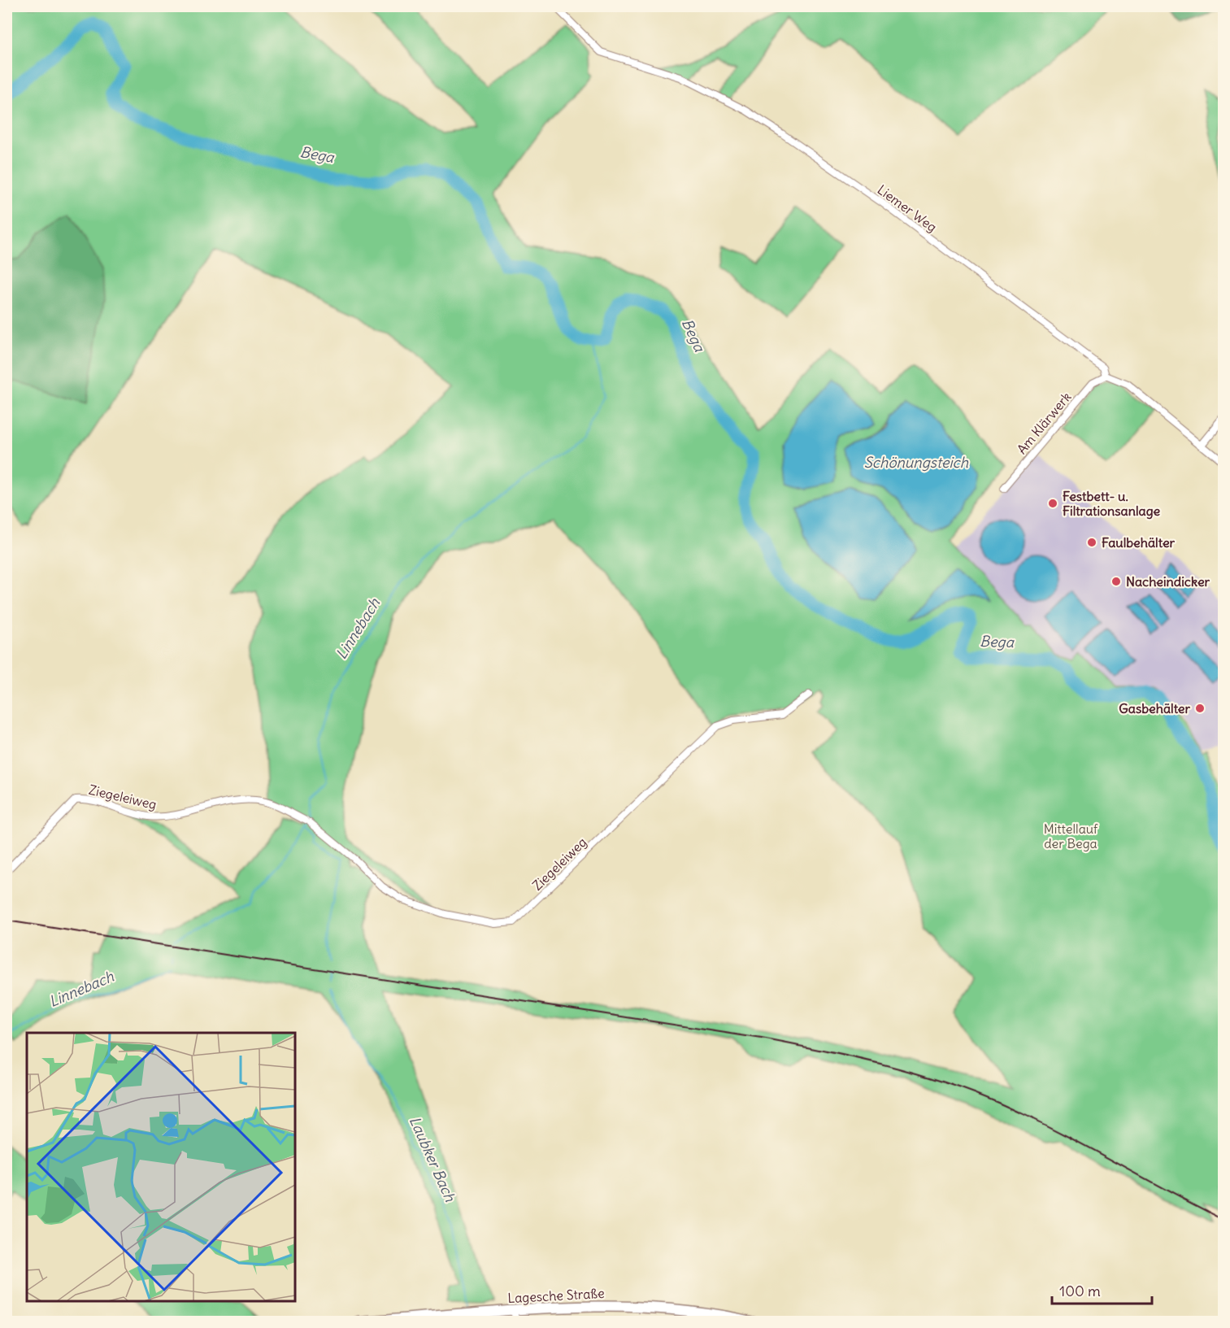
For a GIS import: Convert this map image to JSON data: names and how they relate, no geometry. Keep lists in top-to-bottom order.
{
  "streets": {
    "main road": ["Lagesche Straße"],
    "street": ["Liemer Weg", "Am Klärwerk", "Ziegeleiweg"]
  },
  "crossings": [
    ["Liemer Weg", "Am Klärwerk"]
  ],
  "water": [
    "Bega",
    "Schönungsteich",
    "Linnebach",
    "Laubker Bach"
  ],
  "parks": ["Mittellauf der Bega"],
  "places": [
    "Festbett- u. Filtrationsanlage",
    "Faulbehälter",
    "Nacheindicker",
    "Gasbehälter"
  ],
  "scale_bar": "100 m"
}
